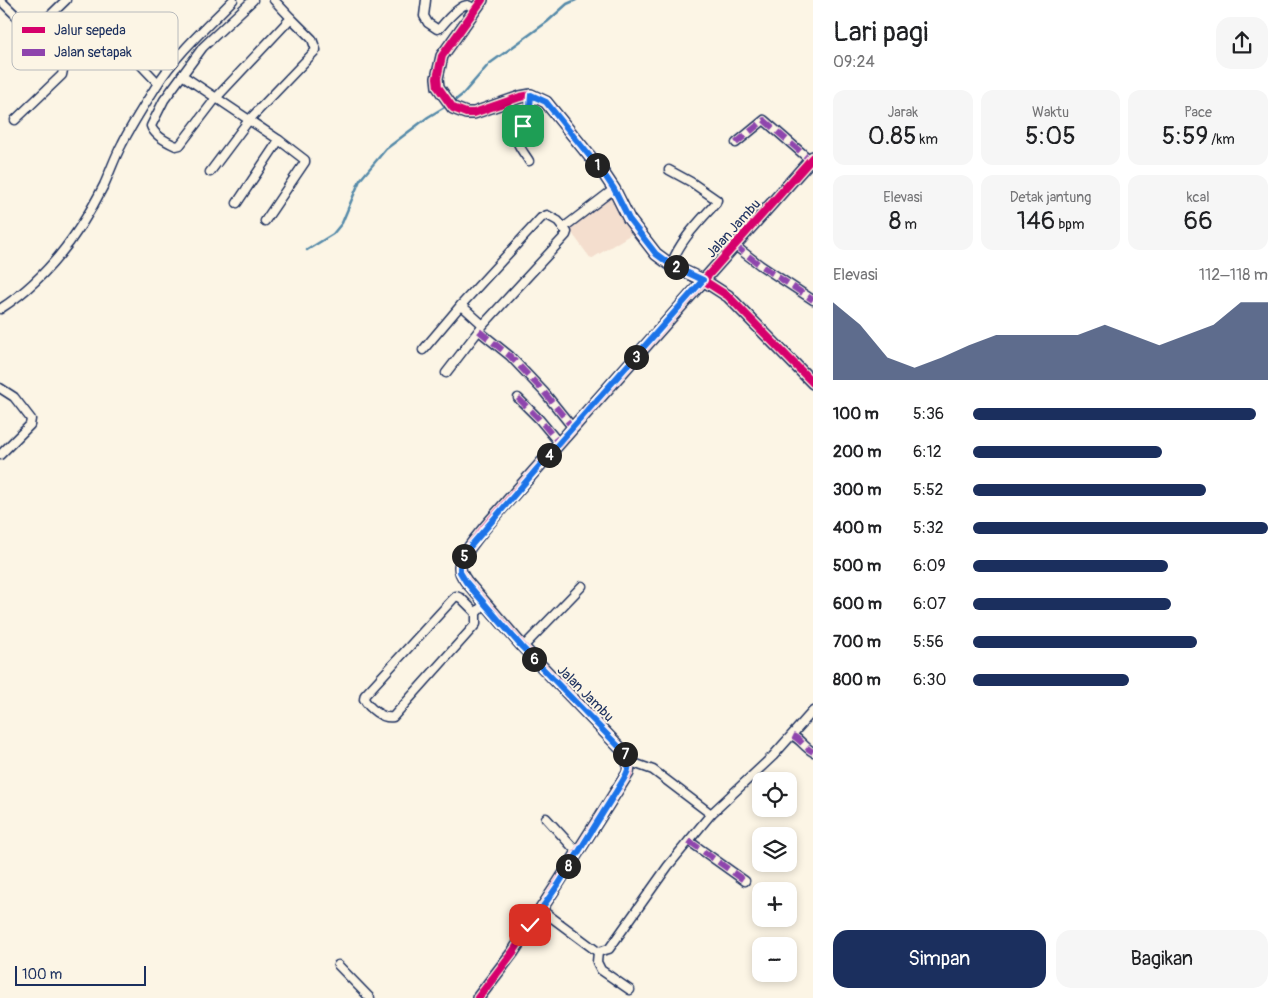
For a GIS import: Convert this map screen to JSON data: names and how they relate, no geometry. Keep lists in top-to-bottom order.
{
  "streets": {
    "street": ["Jalan Jambu"]
  },
  "legend": ["Jalur sepeda", "Jalan setapak"],
  "scale_bar": "100 m",
  "page": {
    "heading": ["Lari pagi", "09:24"],
    "stats": [
      ["Jarak", "0.85 km"],
      ["Waktu", "5:05"],
      ["Pace", "5:59 /km"],
      ["Elevasi", "8 m"],
      ["Detak jantung", "146 bpm"],
      ["kcal", "66"]
    ],
    "pins": [
      "1",
      "2",
      "3",
      "4",
      "5",
      "6",
      "7",
      "8"
    ],
    "chart": ["Elevasi", "112–118 m"],
    "list": [
      {
        "name": "100 m",
        "note": "5:36"
      },
      {
        "name": "200 m",
        "note": "6:12"
      },
      {
        "name": "300 m",
        "note": "5:52"
      },
      {
        "name": "400 m",
        "note": "5:32"
      },
      {
        "name": "500 m",
        "note": "6:09"
      },
      {
        "name": "600 m",
        "note": "6:07"
      },
      {
        "name": "700 m",
        "note": "5:56"
      },
      {
        "name": "800 m",
        "note": "6:30"
      }
    ],
    "map_buttons": ["+", "−"],
    "buttons": ["Simpan", "Bagikan"],
    "scale": "100 m"
  }
}
